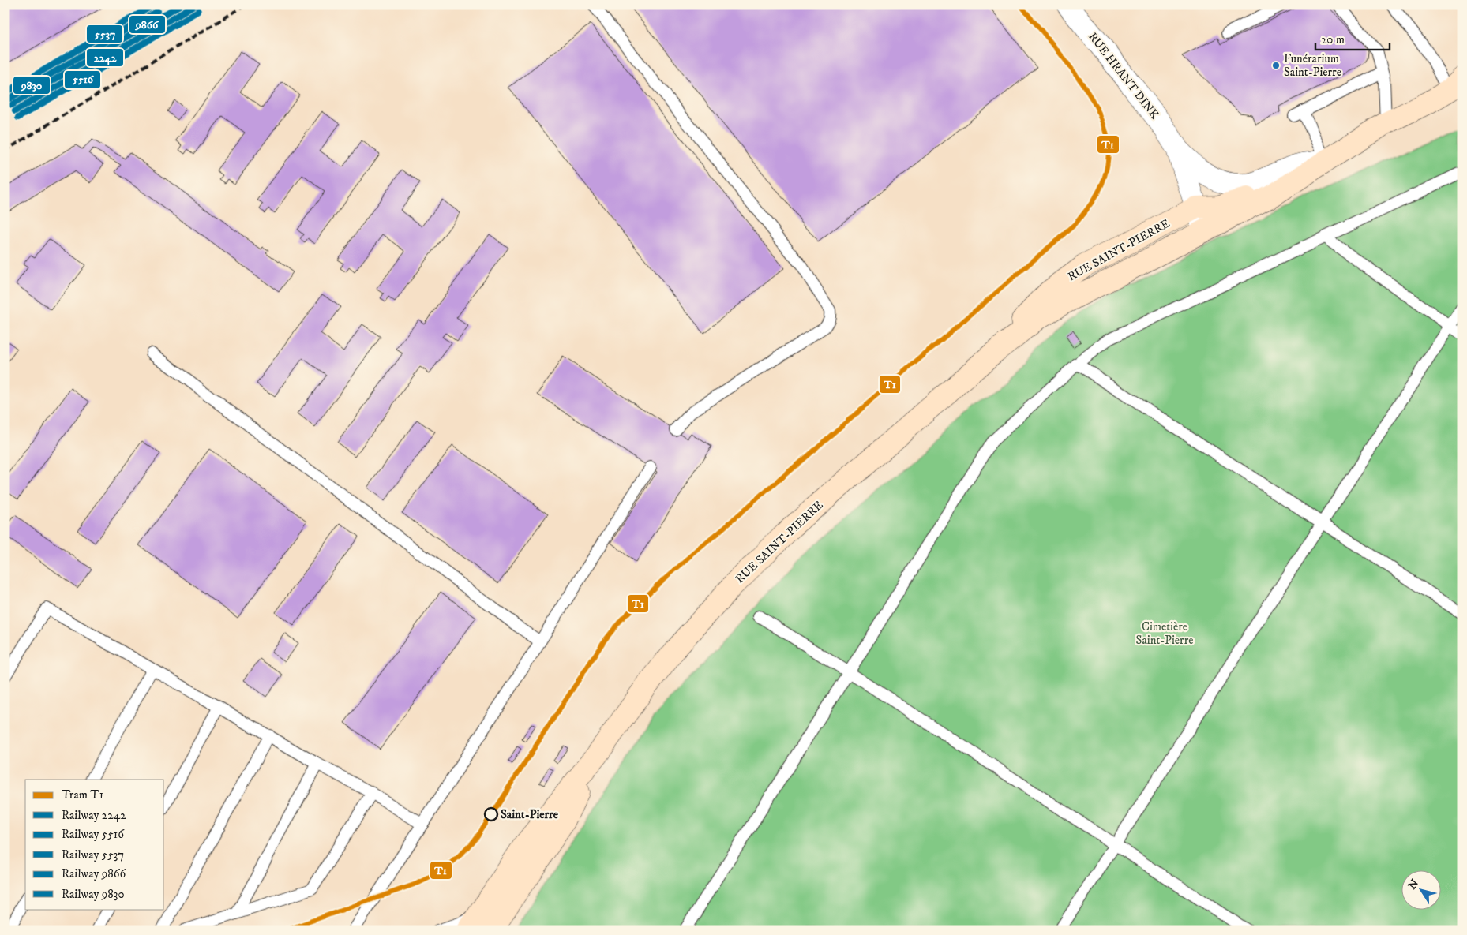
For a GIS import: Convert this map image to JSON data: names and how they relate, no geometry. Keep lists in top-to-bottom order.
{
  "streets": {
    "main road": ["RUE SAINT-PIERRE"],
    "street": ["RUE HRANT DINK"]
  },
  "crossings": [
    ["RUE HRANT DINK", "RUE SAINT-PIERRE"]
  ],
  "parks": ["Cimetière Saint-Pierre"],
  "places": ["Funérarium Saint-Pierre", "Saint-Pierre"],
  "lines": [
    "tram line T1",
    "rail line 2242",
    "rail line 5537",
    "rail line 9866",
    "rail line 5516",
    "rail line 9830"
  ],
  "legend": [
    "Tram T1",
    "Railway 2242",
    "Railway 5516",
    "Railway 5537",
    "Railway 9866",
    "Railway 9830"
  ],
  "scale_bar": "20 m",
  "north": "top left"
}
